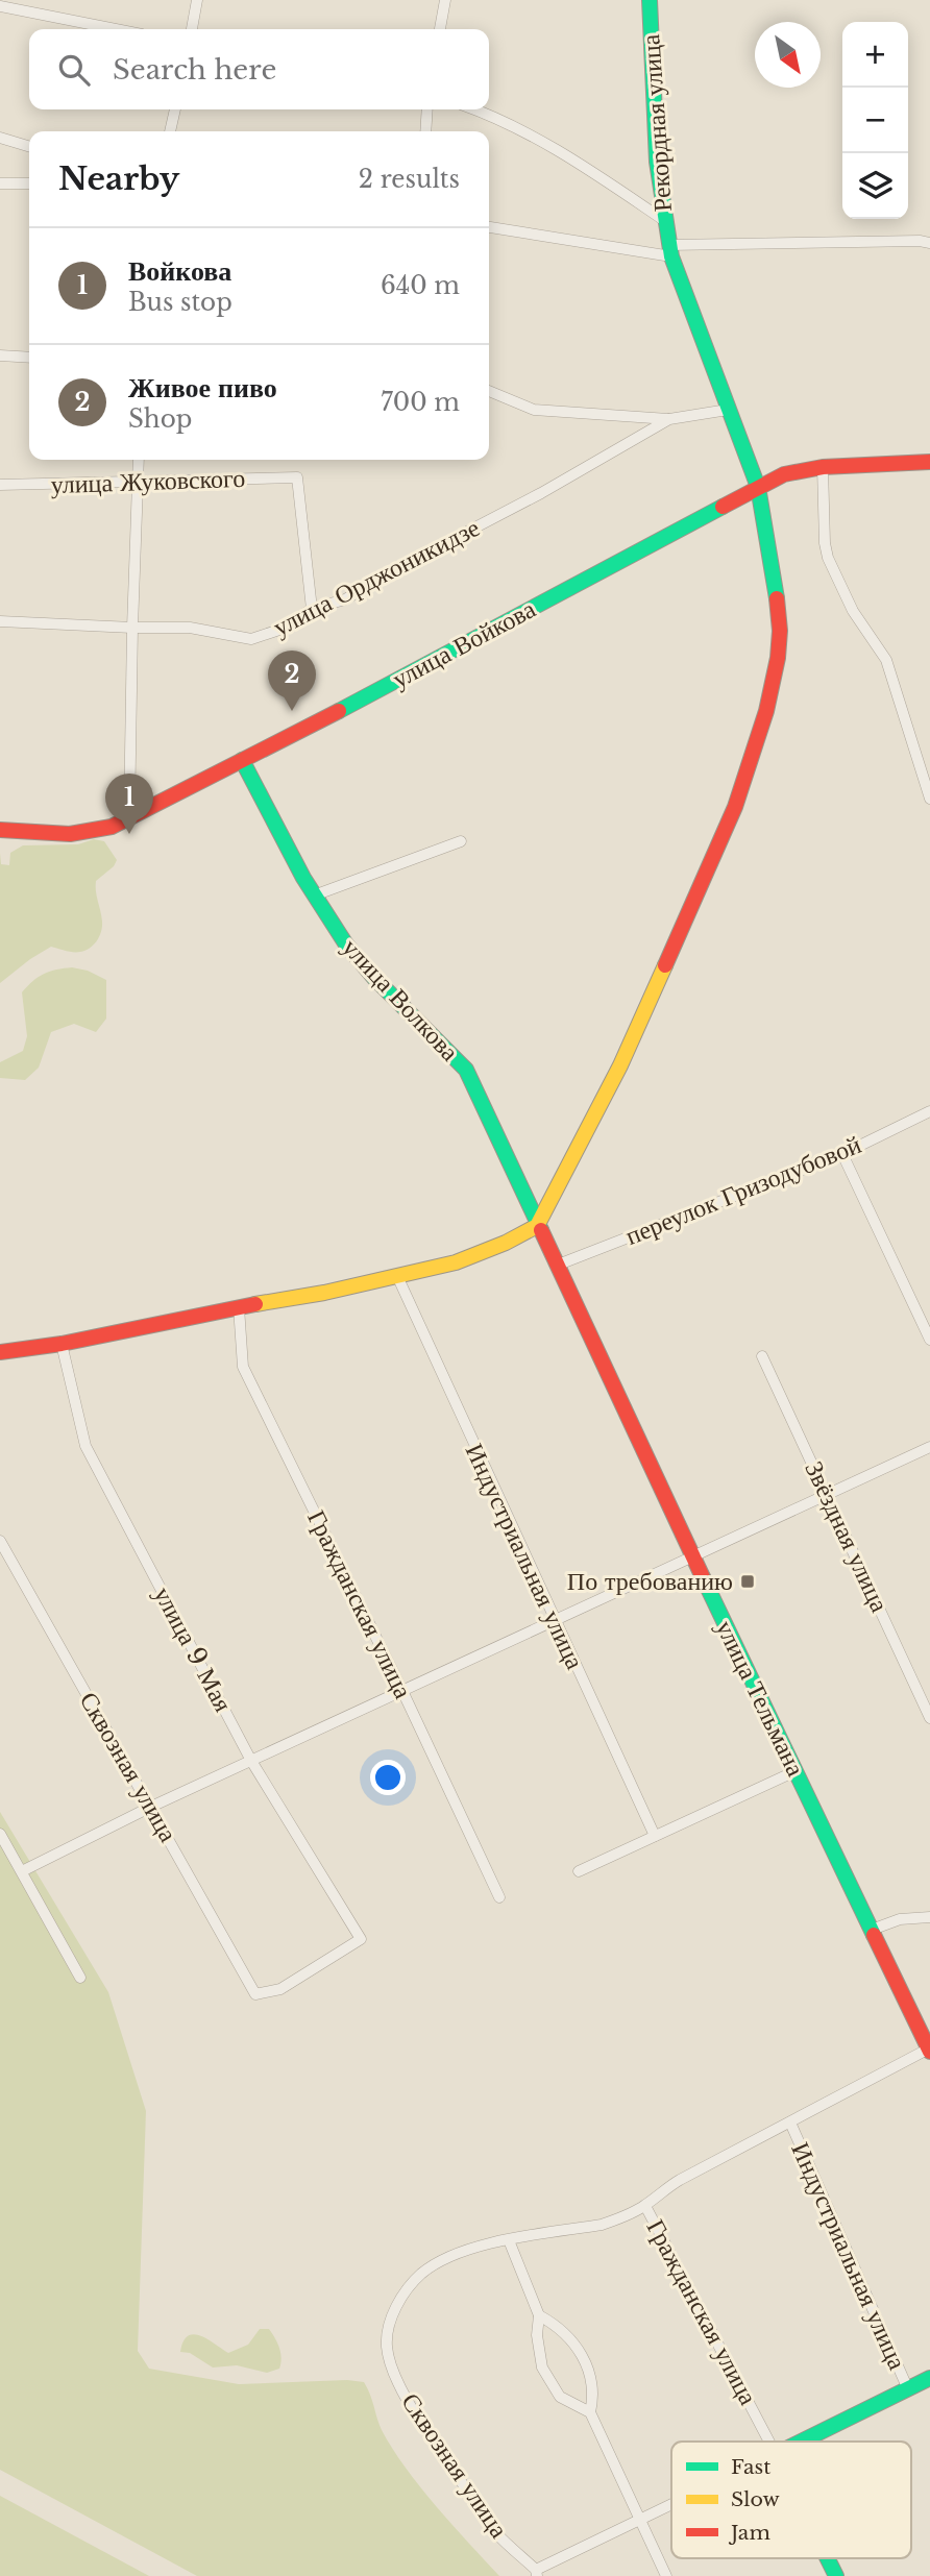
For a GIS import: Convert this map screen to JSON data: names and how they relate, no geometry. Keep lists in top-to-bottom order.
{
  "streets": {
    "street": [
      "Рекордная улица",
      "улица Жуковского",
      "улица Орджоникидзе",
      "улица Войкова",
      "улица Волкова",
      "переулок Гризодубовой",
      "Звёздная улица",
      "Индустриальная улица",
      "Гражданская улица",
      "улица 9 Мая",
      "улица Тельмана",
      "Сквозная улица"
    ]
  },
  "crossings": [
    ["Рекордная улица", "улица Орджоникидзе"],
    ["Рекордная улица", "улица Войкова"],
    ["Рекордная улица", "улица Волкова"],
    ["Рекордная улица", "улица Тельмана"],
    ["улица Жуковского", "улица Орджоникидзе"],
    ["улица Войкова", "улица Волкова"],
    ["улица Волкова", "улица Тельмана"],
    ["переулок Гризодубовой", "улица Тельмана"],
    ["улица 9 Мая", "Сквозная улица"]
  ],
  "places": {
    "transit": ["По требованию"]
  },
  "legend": ["Fast", "Slow", "Jam"],
  "north": "bottom right",
  "page": {
    "map_buttons": ["+", "−"],
    "search": "Search here",
    "heading": ["Nearby", "2 results"],
    "list": [
      {
        "mark": "1",
        "name": "Войкова",
        "note": "Bus stop",
        "value": "640 m"
      },
      {
        "mark": "2",
        "name": "Живое пиво",
        "note": "Shop",
        "value": "700 m"
      }
    ],
    "pins": ["2", "1"]
  }
}
